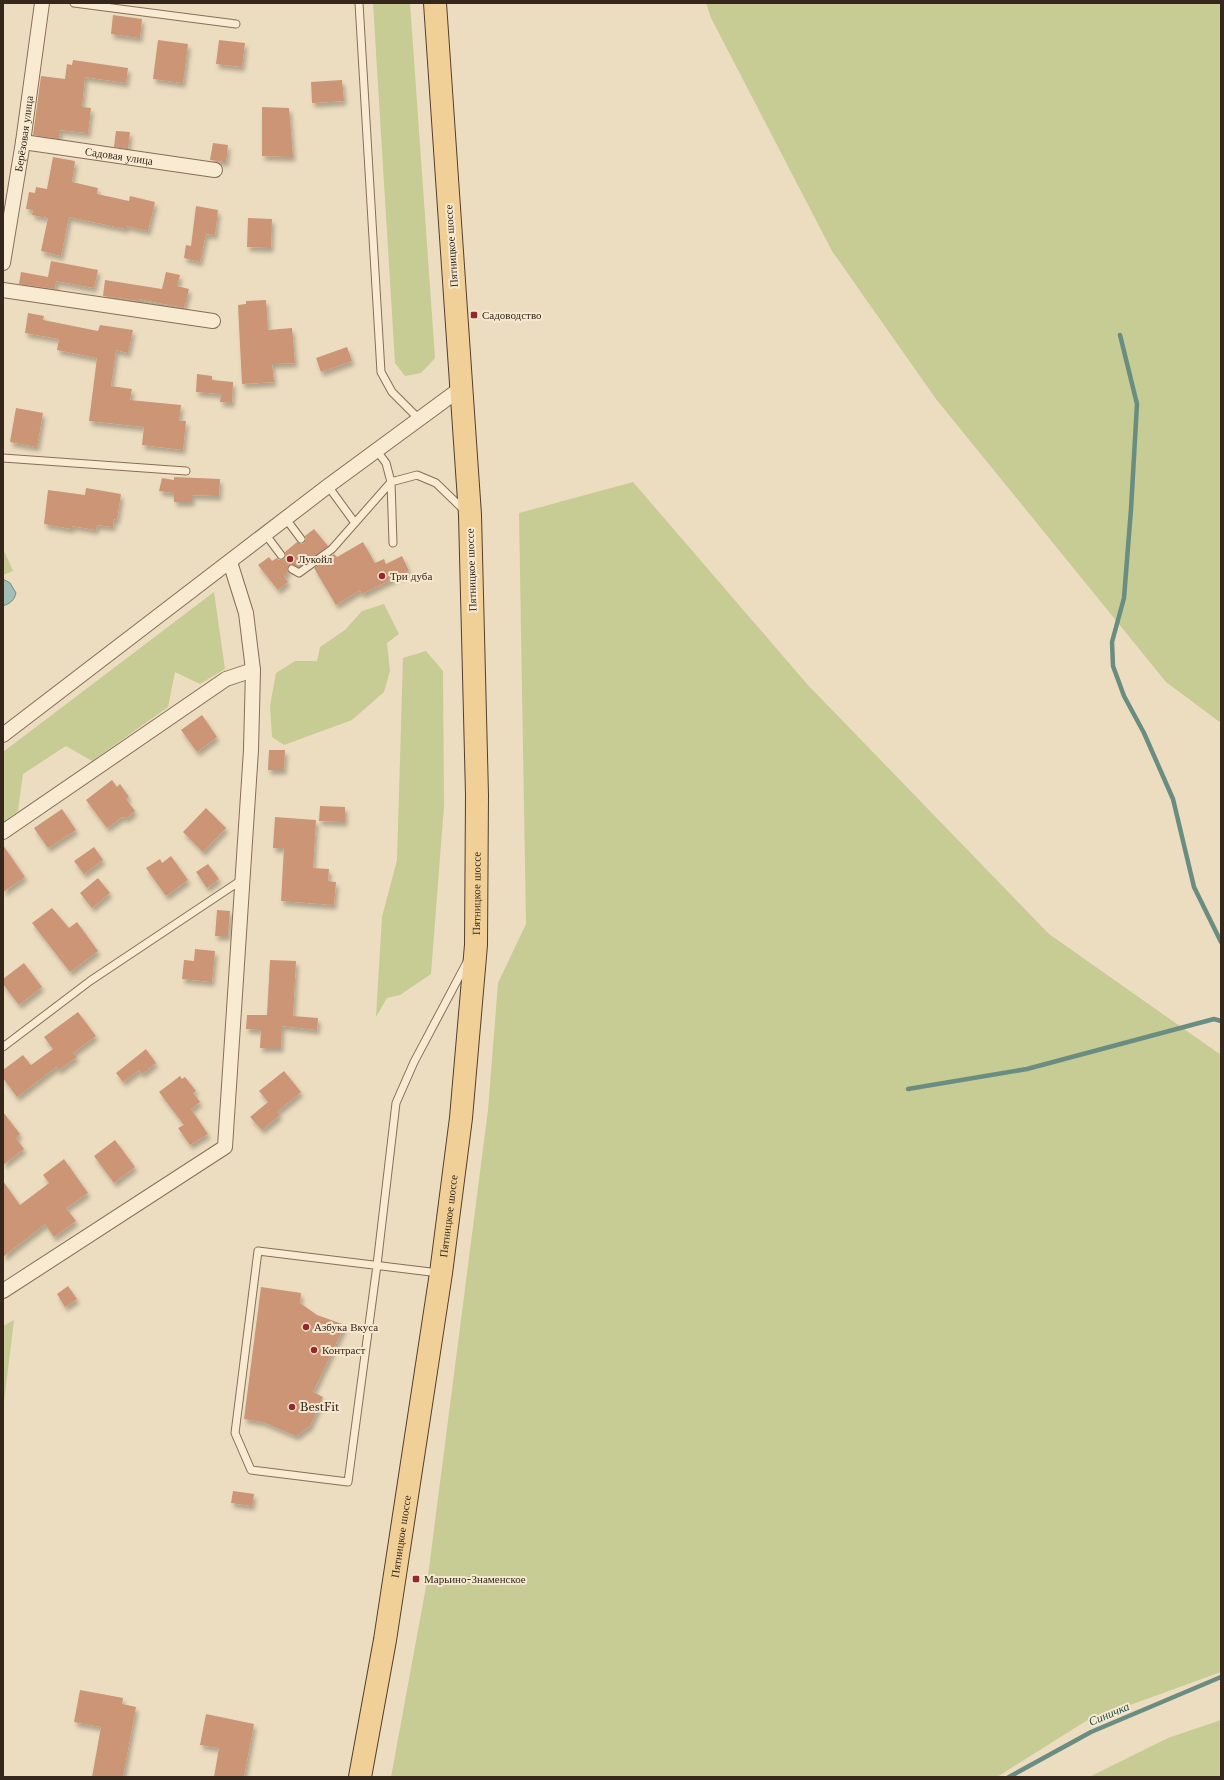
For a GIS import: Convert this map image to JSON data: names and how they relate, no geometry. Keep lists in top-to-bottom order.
{
  "streets": {
    "main road": ["Пятницкое шоссе"],
    "street": ["Берёзовая улица", "Садовая улица"]
  },
  "crossings": [
    ["Берёзовая улица", "Садовая улица"]
  ],
  "water": ["Синичка"],
  "places": {
    "transit": ["Садоводство", "Марьино-Знаменское"],
    "other": [
      "Лукойл",
      "Три дуба",
      "Азбука Вкуса",
      "Контраст",
      "BestFit"
    ]
  }
}
